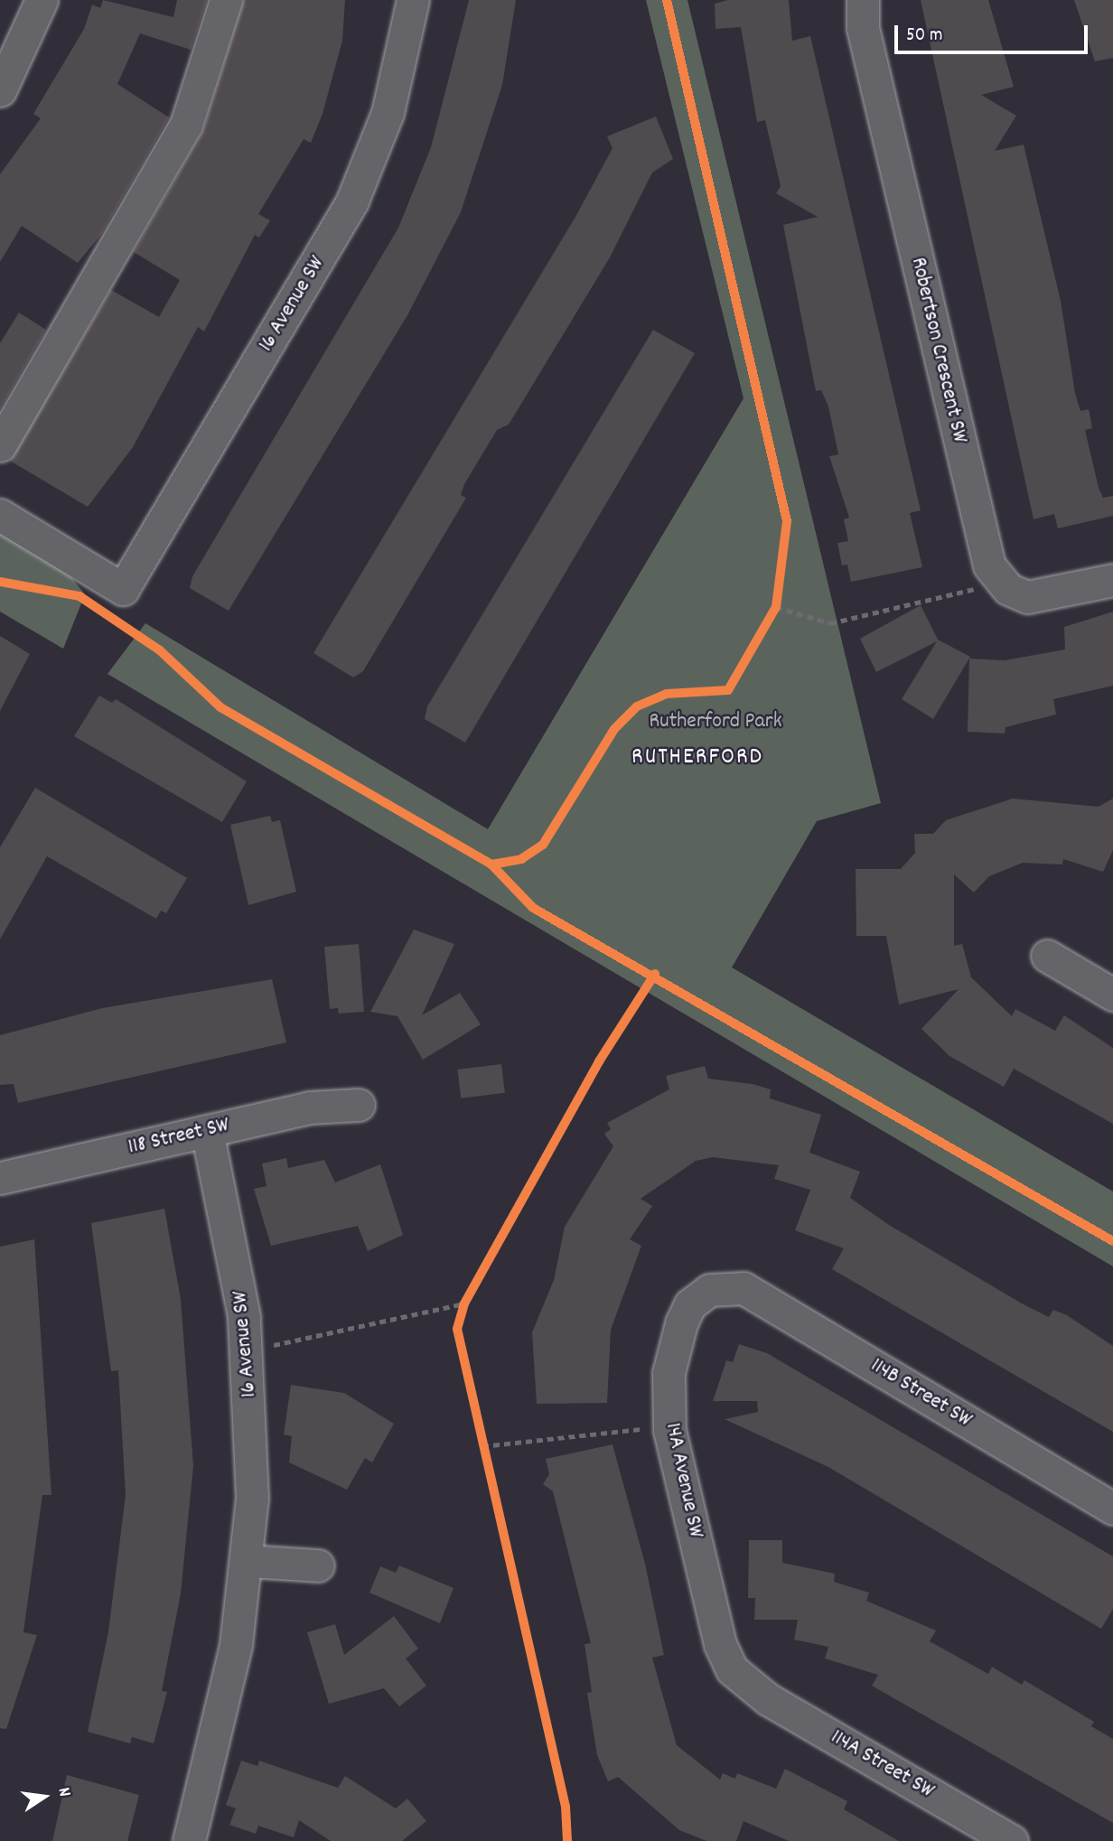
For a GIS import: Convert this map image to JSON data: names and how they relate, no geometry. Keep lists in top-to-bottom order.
{
  "streets": {
    "street": [
      "16 Avenue SW",
      "Robertson Crescent SW",
      "118 Street SW",
      "114B Street SW",
      "14A Avenue SW",
      "114A Street SW"
    ]
  },
  "crossings": [
    ["16 Avenue SW", "118 Street SW"],
    ["114B Street SW", "14A Avenue SW"],
    ["14A Avenue SW", "114A Street SW"]
  ],
  "districts": ["RUTHERFORD"],
  "parks": ["Rutherford Park"],
  "scale_bar": "50 m",
  "north": "right"
}
